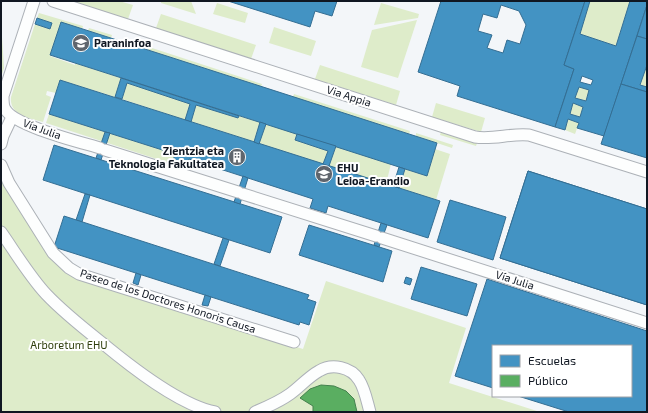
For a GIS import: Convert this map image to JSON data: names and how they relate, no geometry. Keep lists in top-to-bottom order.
{
  "streets": {
    "street": ["Via Appia", "Vía Julia", "Paseo de los Doctores Honoris Causa"]
  },
  "parks": ["Arboretum EHU"],
  "places": {
    "school or university": ["Paraninfoa", "EHU Leioa-Erandio"],
    "building": ["Zientzia eta Teknologia Fakultatea"]
  },
  "legend": ["Escuelas", "Público"]
}
